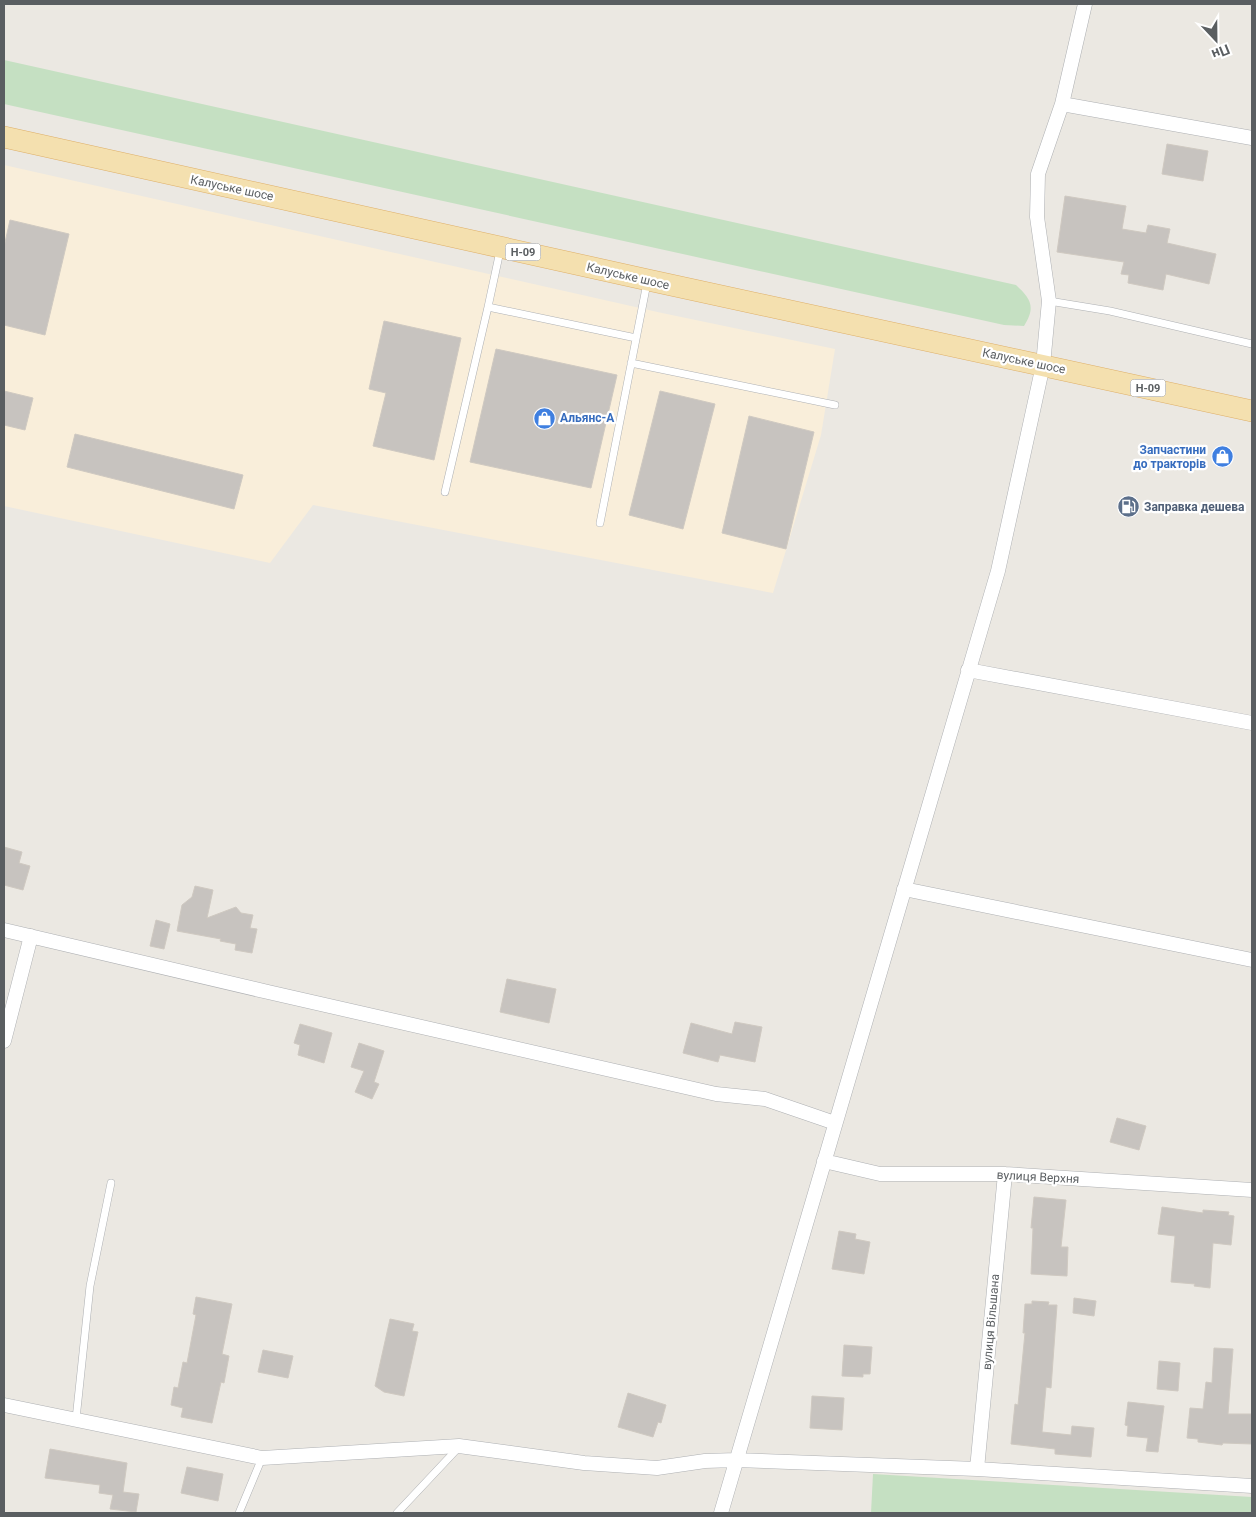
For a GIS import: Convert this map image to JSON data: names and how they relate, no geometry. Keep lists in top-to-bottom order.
{
  "streets": {
    "main road": ["Калуське шосе", "Н-09"],
    "street": ["вулиця Верхня", "вулиця Вільшана"]
  },
  "crossings": [
    ["вулиця Верхня", "вулиця Вільшана"]
  ],
  "places": {
    "shop": ["Альянс-А", "Запчастини до тракторів"],
    "fuel station": ["Заправка дешева"]
  },
  "north": "bottom"
}
